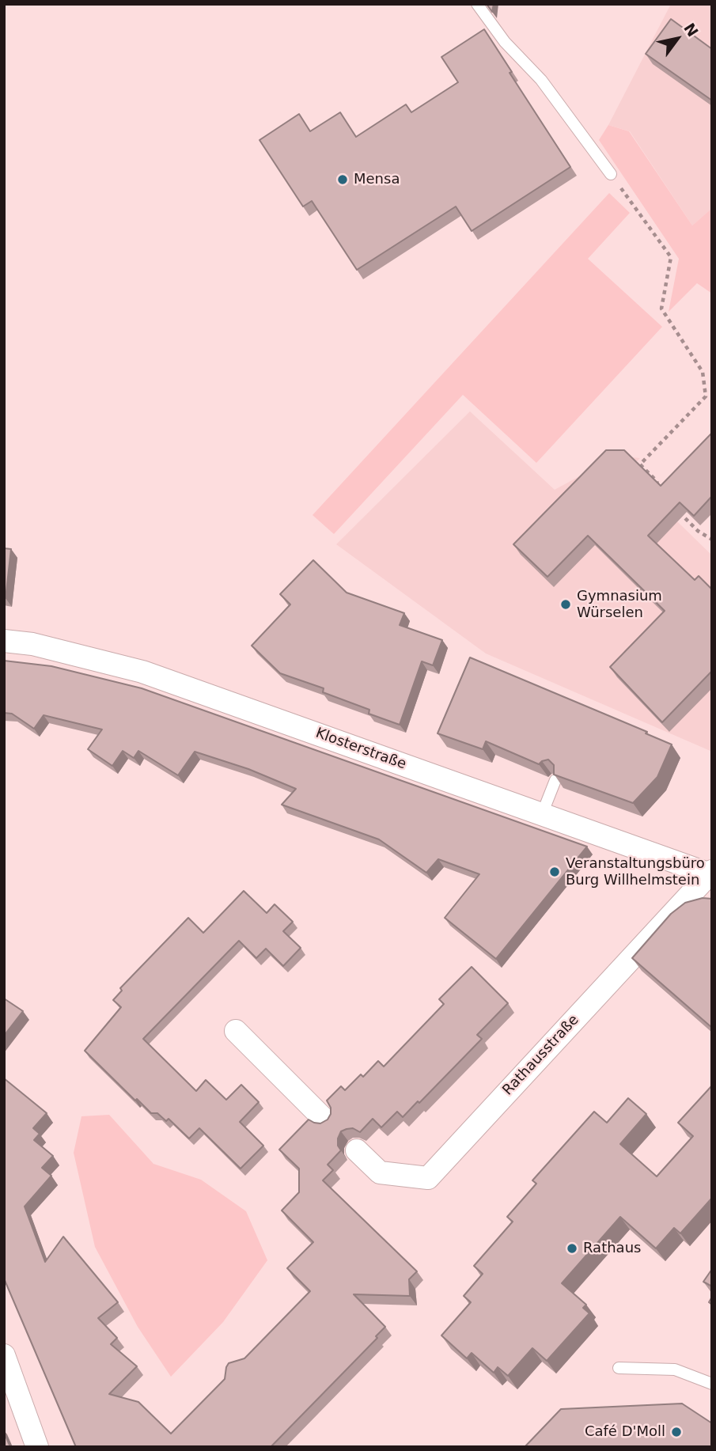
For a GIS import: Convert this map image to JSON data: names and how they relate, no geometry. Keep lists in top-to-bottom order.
{
  "streets": {
    "street": ["Klosterstraße", "Rathausstraße"]
  },
  "crossings": [
    ["Klosterstraße", "Rathausstraße"]
  ],
  "places": [
    "Mensa",
    "Gymnasium Würselen",
    "Veranstaltungsbüro Burg Willhelmstein",
    "Rathaus",
    "Café D'Moll"
  ],
  "north": "top right"
}
